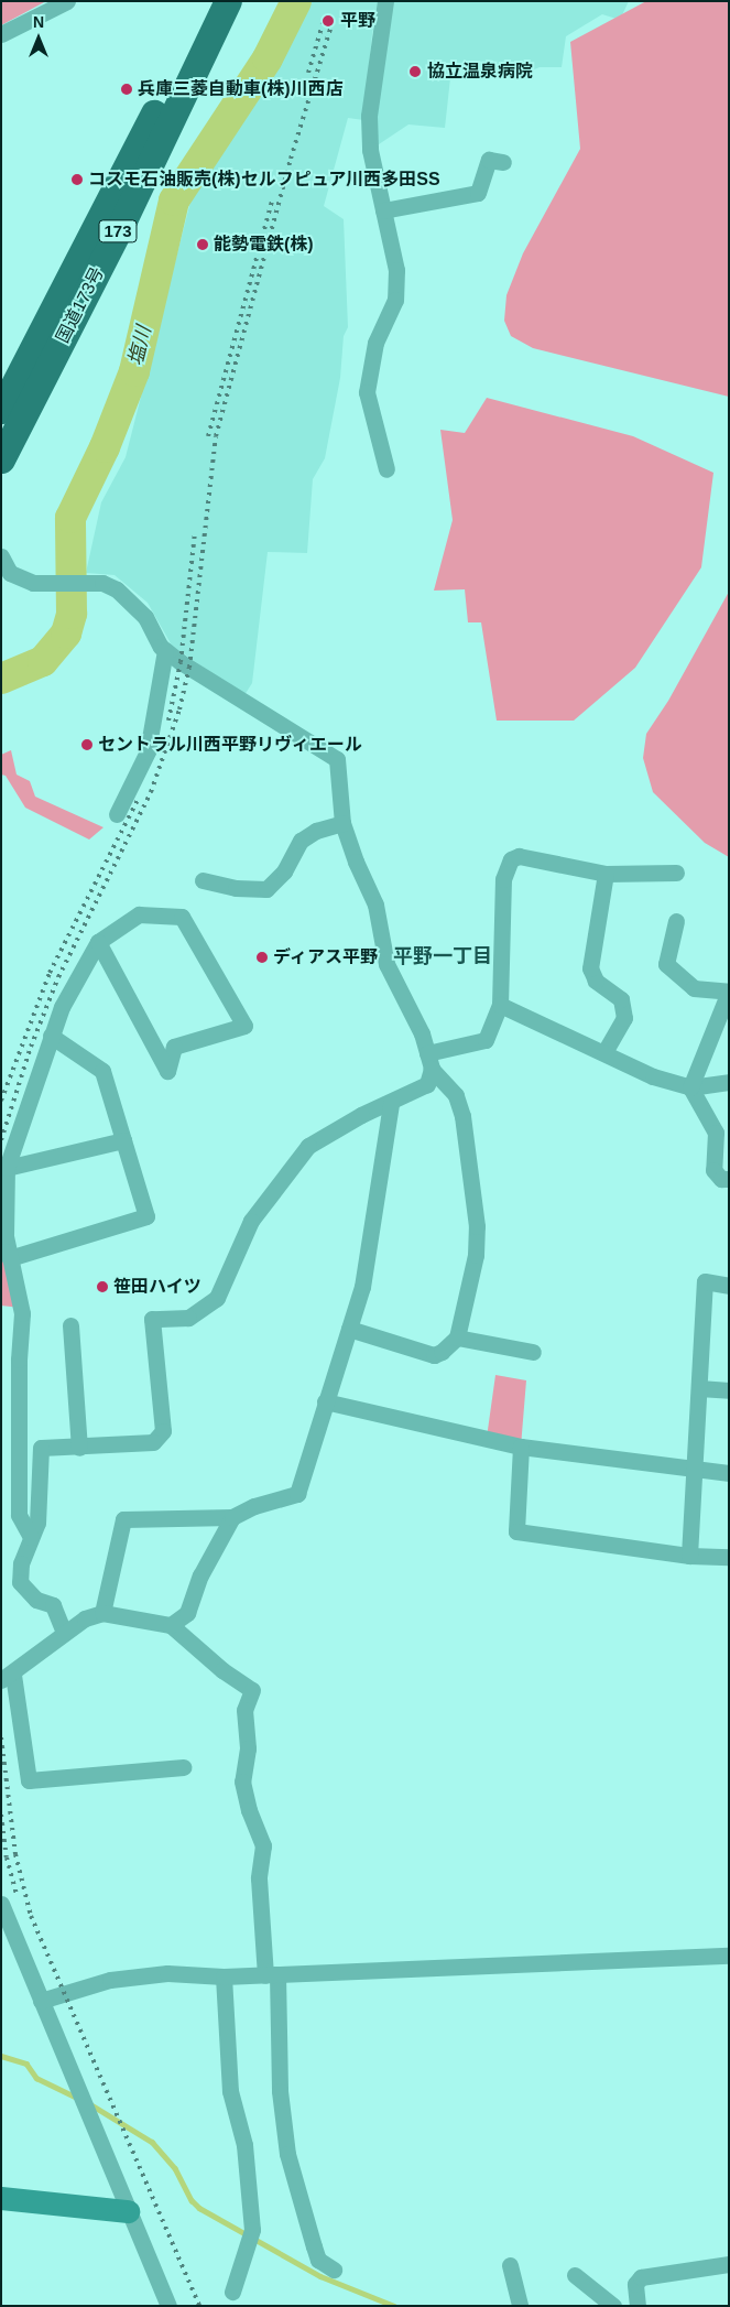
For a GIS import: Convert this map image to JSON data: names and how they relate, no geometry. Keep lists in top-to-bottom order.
{
  "streets": {
    "highway": ["173", "国道173号"]
  },
  "districts": ["平野一丁目"],
  "water": ["塩川"],
  "places": [
    "平野",
    "協立温泉病院",
    "兵庫三菱自動車(株)川西店",
    "コスモ石油販売(株)セルフピュア川西多田SS",
    "能勢電鉄(株)",
    "セントラル川西平野リヴィエール",
    "ディアス平野",
    "笹田ハイツ"
  ],
  "north": "top"
}
